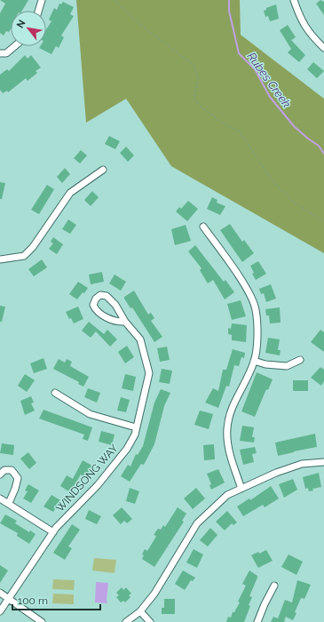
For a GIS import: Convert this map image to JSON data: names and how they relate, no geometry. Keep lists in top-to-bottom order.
{
  "streets": {
    "street": ["WINDSONG WAY"]
  },
  "water": ["Rubes Creek"],
  "scale_bar": "100 m",
  "north": "top left"
}
